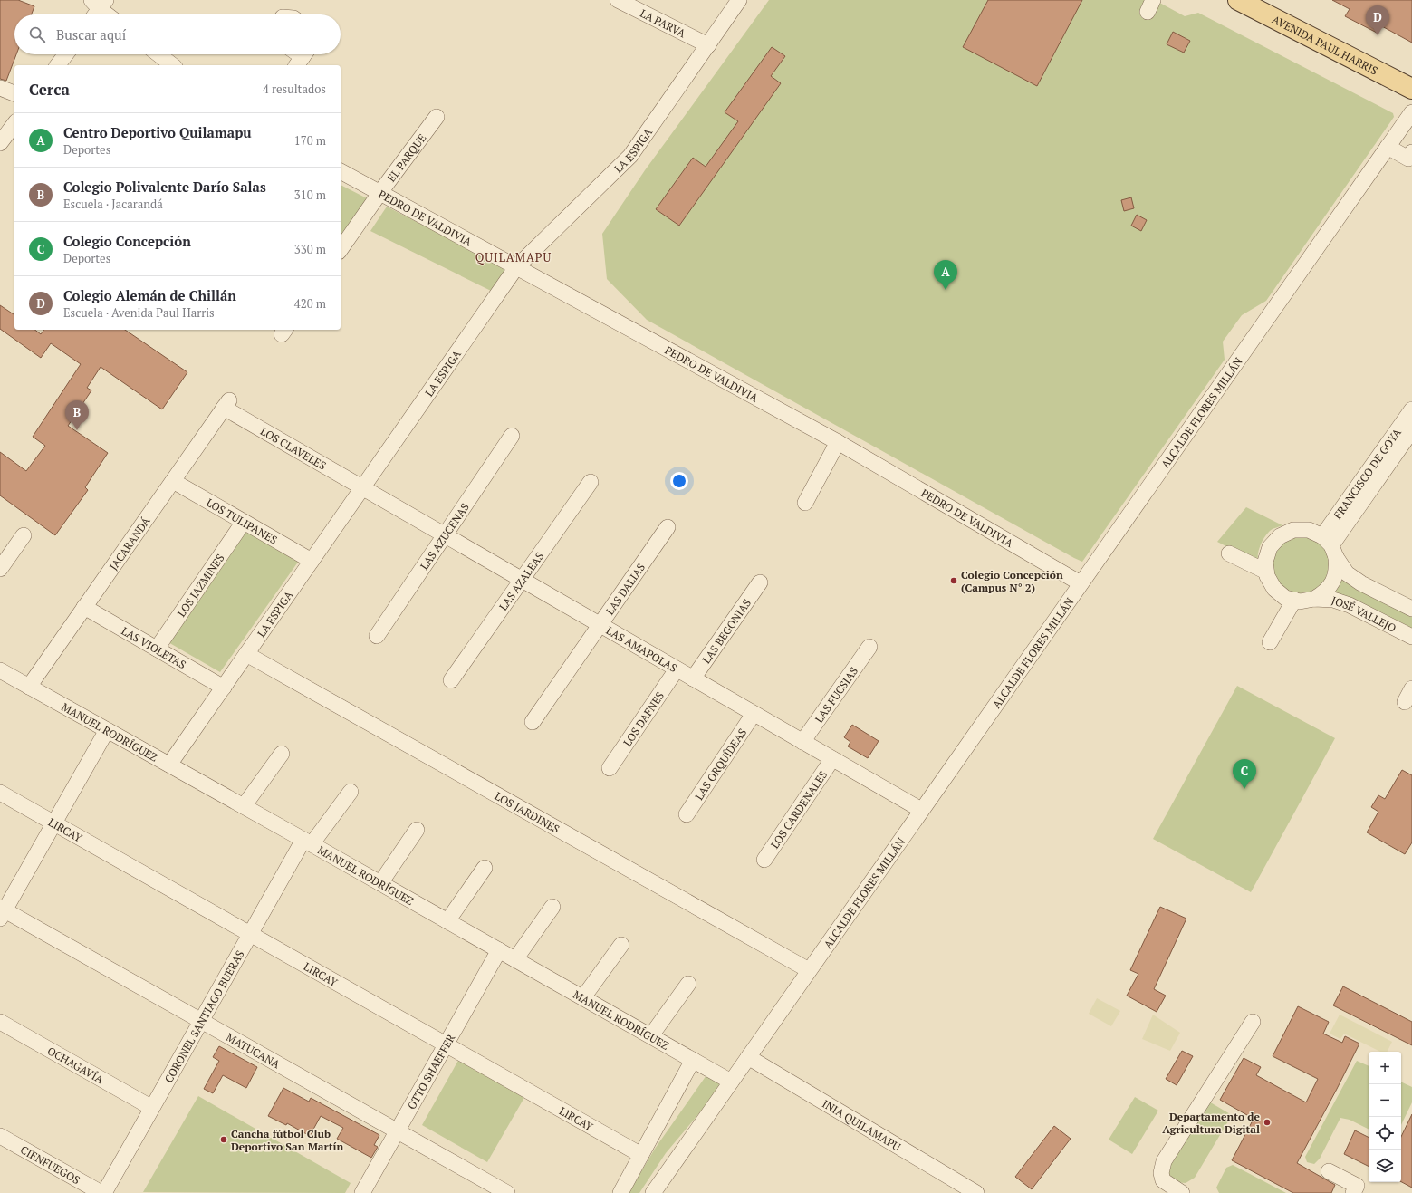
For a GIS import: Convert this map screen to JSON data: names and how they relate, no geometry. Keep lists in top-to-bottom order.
{
  "streets": {
    "main road": ["AVENIDA PAUL HARRIS"],
    "street": [
      "LA PARVA",
      "LA ESPIGA",
      "EL PARQUE",
      "PEDRO DE VALDIVIA",
      "ALCALDE FLORES MILLÁN",
      "LOS CLAVELES",
      "FRANCISCO DE GOYA",
      "LOS TULIPANES",
      "LAS AZUCENAS",
      "JACARANDÁ",
      "LAS AZALEAS",
      "LOS JAZMINES",
      "LAS DALIAS",
      "JOSÉ VALLEJO",
      "LAS BEGONIAS",
      "LAS VIOLETAS",
      "LAS AMAPOLAS",
      "LAS FUCSIAS",
      "LOS DAFNES",
      "MANUEL RODRÍGUEZ",
      "LAS ORQUÍDEAS",
      "LOS CARDENALES",
      "LOS JARDINES",
      "LIRCAY",
      "CORONEL SANTIAGO BUERAS",
      "MATUCANA",
      "OCHAGAVÍA",
      "OTTO SHAEFFER",
      "INIA QUILAMAPU",
      "CIENFUEGOS"
    ]
  },
  "crossings": [
    ["LA PARVA", "LA ESPIGA"],
    ["LA ESPIGA", "PEDRO DE VALDIVIA"],
    ["LA ESPIGA", "LOS CLAVELES"],
    ["LA ESPIGA", "LOS TULIPANES"],
    ["LA ESPIGA", "LAS VIOLETAS"],
    ["LA ESPIGA", "LAS AMAPOLAS"],
    ["LA ESPIGA", "MANUEL RODRÍGUEZ"],
    ["LA ESPIGA", "LOS JARDINES"],
    ["EL PARQUE", "PEDRO DE VALDIVIA"],
    ["PEDRO DE VALDIVIA", "ALCALDE FLORES MILLÁN"],
    ["ALCALDE FLORES MILLÁN", "LAS AMAPOLAS"],
    ["ALCALDE FLORES MILLÁN", "MANUEL RODRÍGUEZ"],
    ["ALCALDE FLORES MILLÁN", "LOS JARDINES"],
    ["ALCALDE FLORES MILLÁN", "INIA QUILAMAPU"],
    ["LOS CLAVELES", "JACARANDÁ"],
    ["LOS CLAVELES", "LAS AMAPOLAS"],
    ["FRANCISCO DE GOYA", "JOSÉ VALLEJO"],
    ["LOS TULIPANES", "JACARANDÁ"],
    ["LOS TULIPANES", "LOS JAZMINES"],
    ["LAS AZUCENAS", "LAS AMAPOLAS"],
    ["JACARANDÁ", "LAS VIOLETAS"],
    ["JACARANDÁ", "MANUEL RODRÍGUEZ"],
    ["LAS AZALEAS", "LAS AMAPOLAS"],
    ["LOS JAZMINES", "LAS VIOLETAS"],
    ["LAS DALIAS", "LAS AMAPOLAS"],
    ["LAS BEGONIAS", "LAS AMAPOLAS"],
    ["LAS AMAPOLAS", "LAS FUCSIAS"],
    ["LAS AMAPOLAS", "LOS DAFNES"],
    ["LAS AMAPOLAS", "LAS ORQUÍDEAS"],
    ["LAS AMAPOLAS", "LOS CARDENALES"],
    ["MANUEL RODRÍGUEZ", "CORONEL SANTIAGO BUERAS"],
    ["MANUEL RODRÍGUEZ", "OTTO SHAEFFER"],
    ["LIRCAY", "CORONEL SANTIAGO BUERAS"],
    ["LIRCAY", "OTTO SHAEFFER"],
    ["CORONEL SANTIAGO BUERAS", "MATUCANA"],
    ["CORONEL SANTIAGO BUERAS", "OCHAGAVÍA"],
    ["MATUCANA", "OTTO SHAEFFER"]
  ],
  "districts": ["QUILAMAPU"],
  "places": ["Colegio Concepción (Campus N° 2)", "Departamento de Agricultura Digital", "Cancha fútbol Club Deportivo San Martín"],
  "page": {
    "pins": [
      "D",
      "A",
      "B",
      "C"
    ],
    "search": "Buscar aquí",
    "heading": ["Cerca", "4 resultados"],
    "list": [
      {
        "mark": "A",
        "name": "Centro Deportivo Quilamapu",
        "note": "Deportes",
        "value": "170 m"
      },
      {
        "mark": "B",
        "name": "Colegio Polivalente Darío Salas",
        "note": "Escuela · Jacarandá",
        "value": "310 m"
      },
      {
        "mark": "C",
        "name": "Colegio Concepción",
        "note": "Deportes",
        "value": "330 m"
      },
      {
        "mark": "D",
        "name": "Colegio Alemán de Chillán",
        "note": "Escuela · Avenida Paul Harris",
        "value": "420 m"
      }
    ],
    "map_buttons": ["+", "−"]
  }
}
